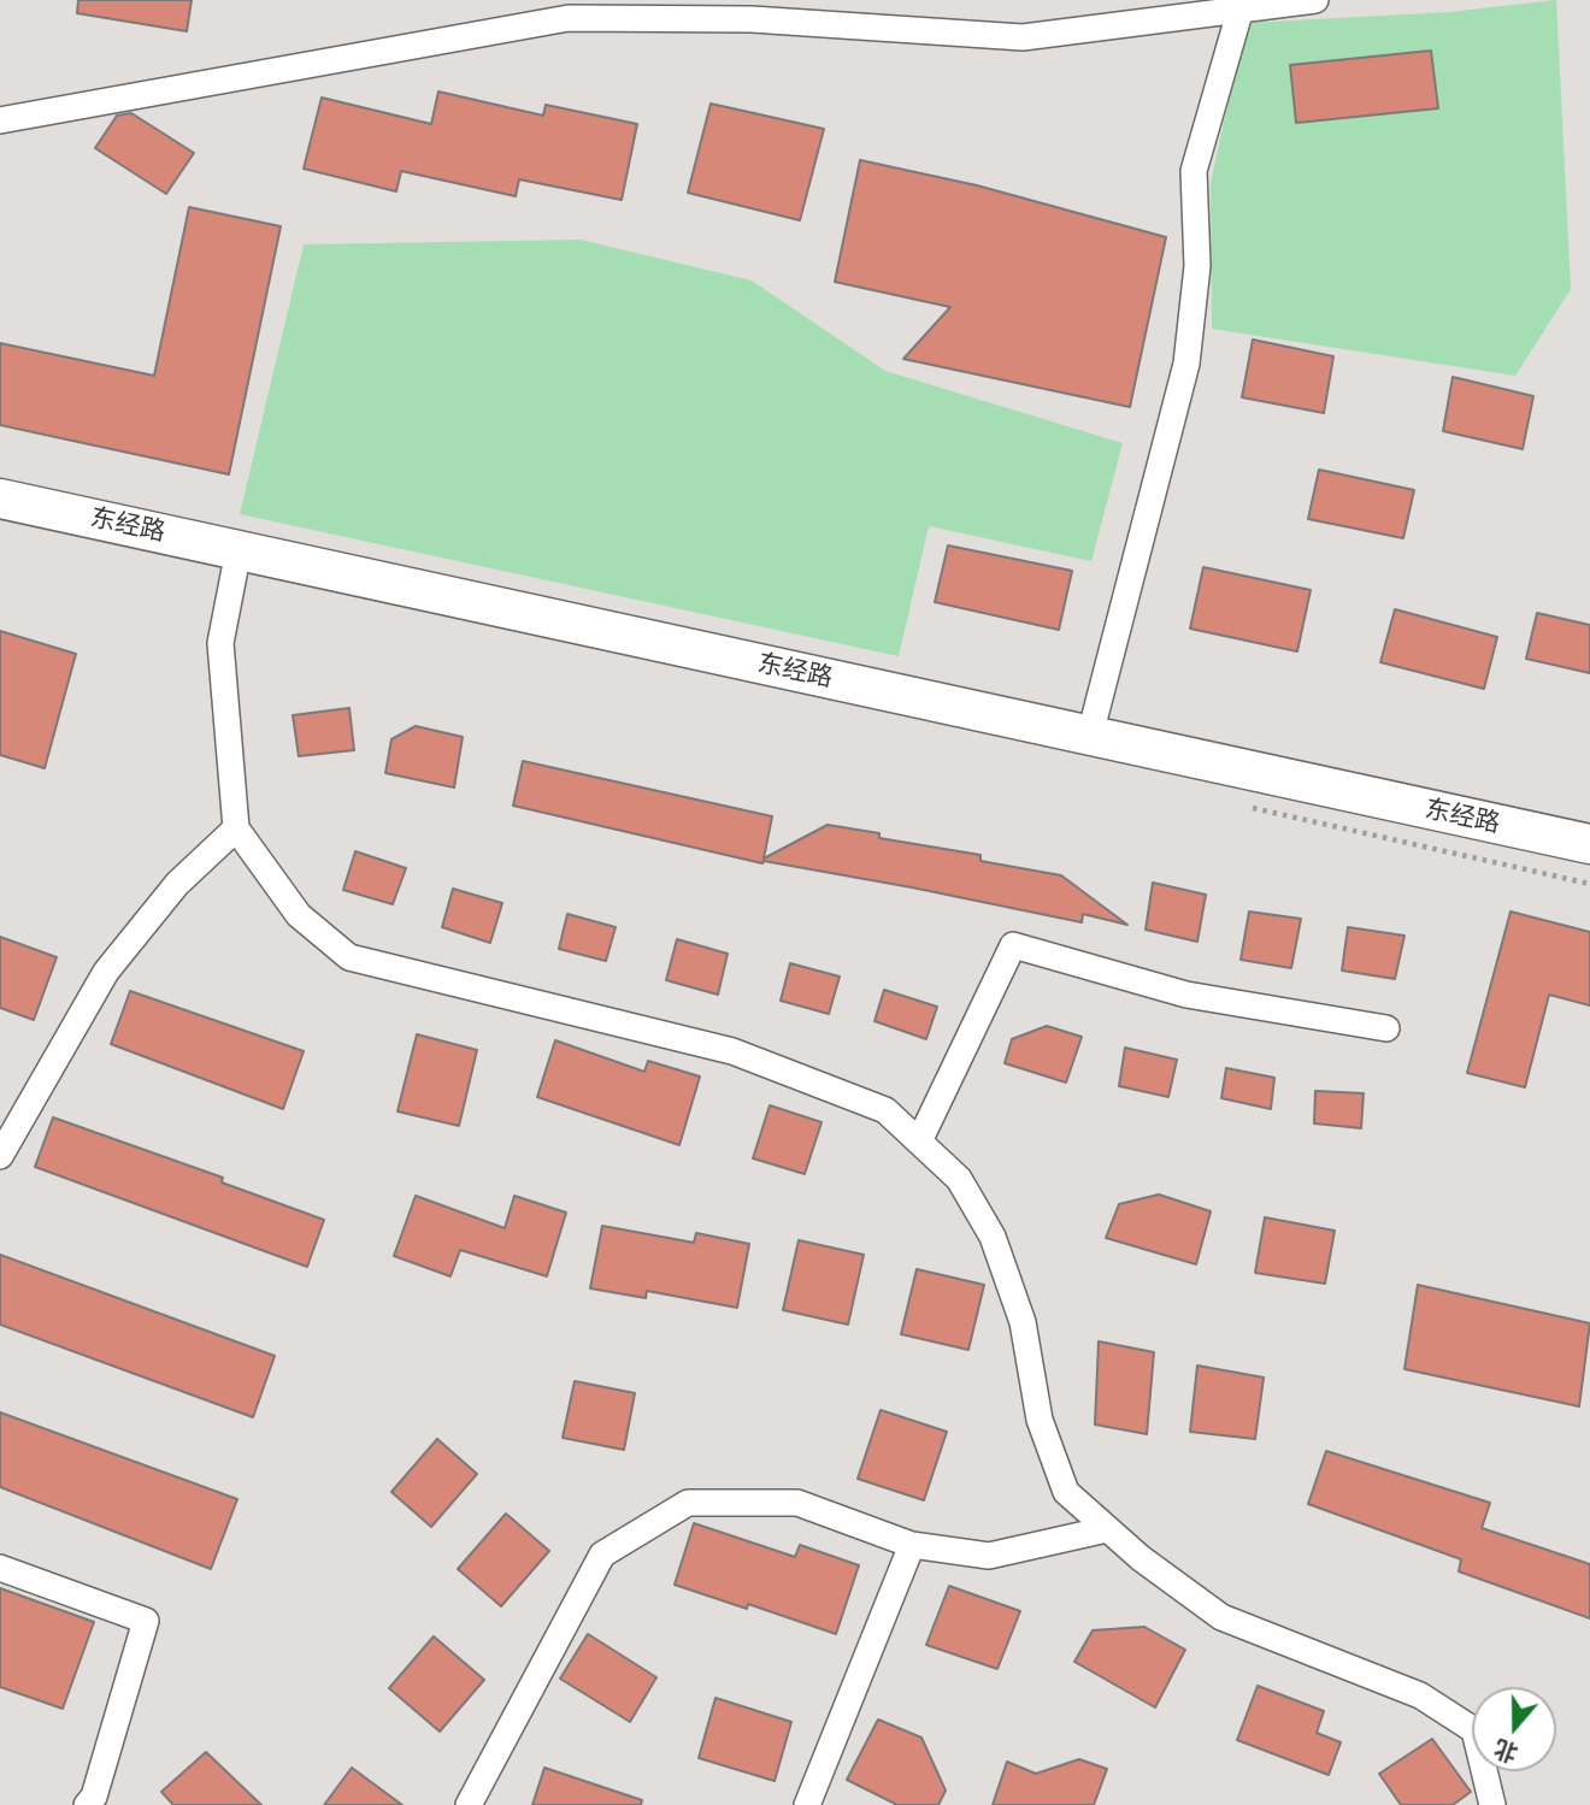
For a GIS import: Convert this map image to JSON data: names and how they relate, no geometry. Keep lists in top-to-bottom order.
{
  "streets": {
    "main road": ["东经路"]
  },
  "north": "bottom"
}
